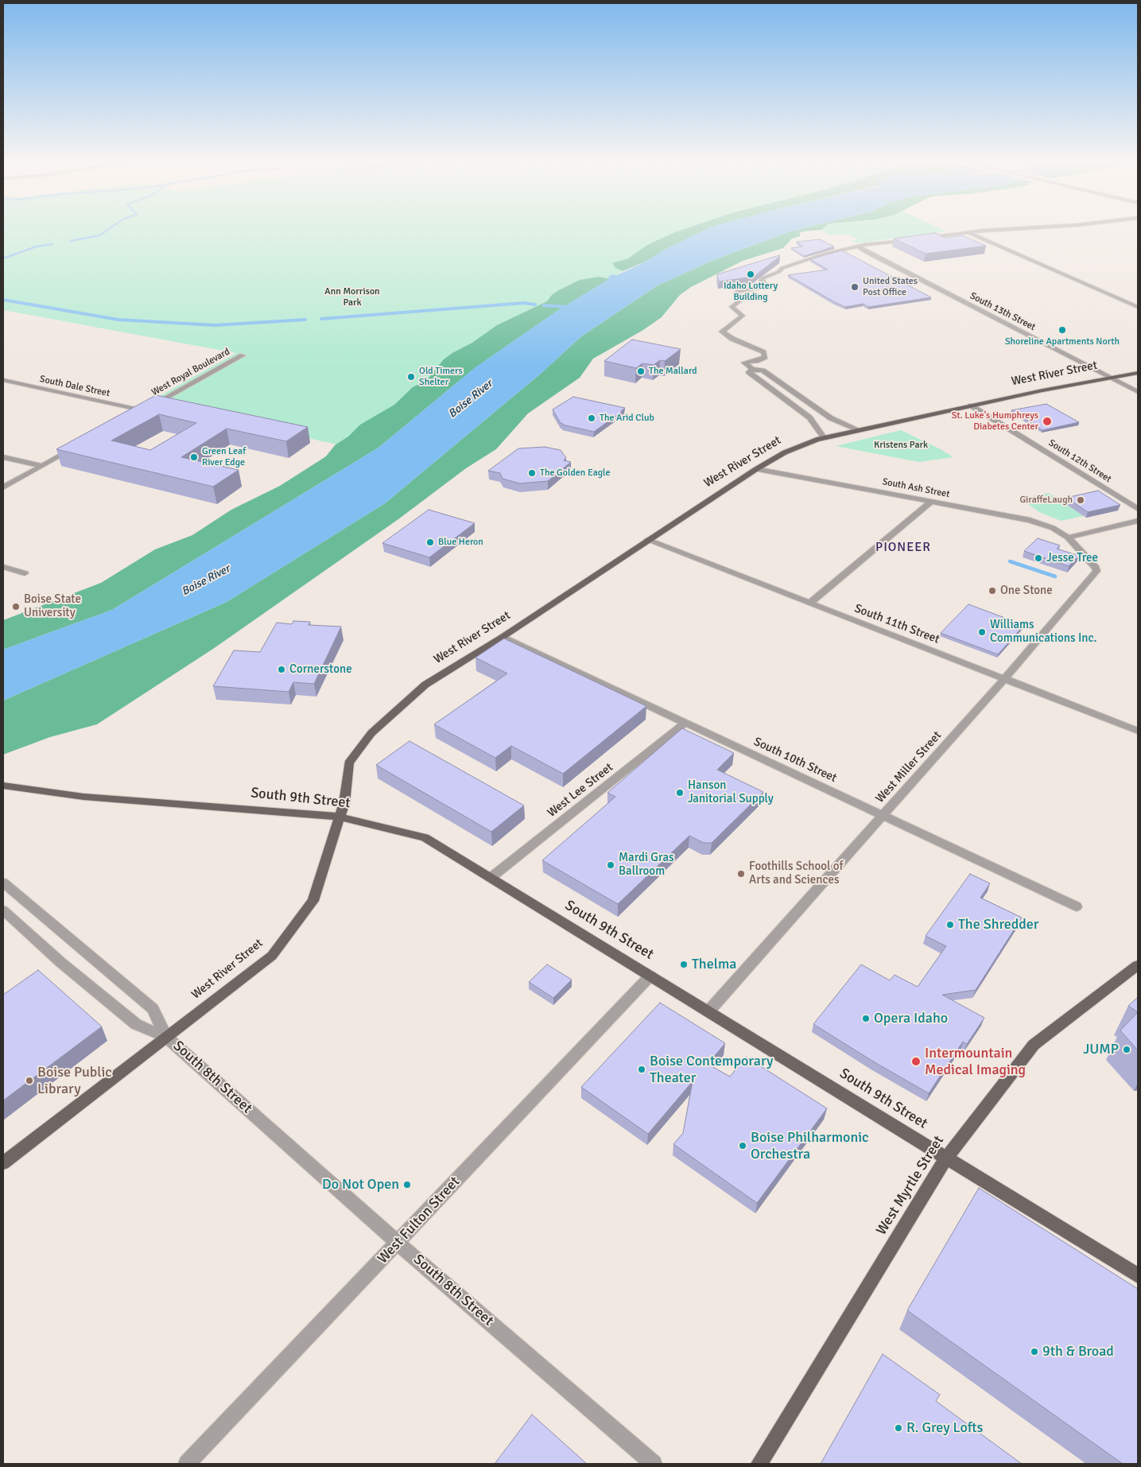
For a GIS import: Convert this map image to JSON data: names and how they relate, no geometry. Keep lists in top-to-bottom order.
{
  "streets": {
    "main road": ["West River Street", "South 9th Street", "West Myrtle Street"],
    "street": [
      "South 13th Street",
      "West Royal Boulevard",
      "South Dale Street",
      "South 12th Street",
      "South Ash Street",
      "South 11th Street",
      "South 10th Street",
      "West Miller Street",
      "West Lee Street",
      "South 8th Street",
      "West Fulton Street"
    ]
  },
  "crossings": [
    ["South 13th Street", "West River Street"],
    ["West Royal Boulevard", "South Dale Street"],
    ["West River Street", "South 12th Street"],
    ["West River Street", "South Ash Street"],
    ["West River Street", "South 11th Street"],
    ["West River Street", "South 10th Street"],
    ["West River Street", "South 9th Street"],
    ["West River Street", "South 8th Street"],
    ["South Ash Street", "West Miller Street"],
    ["South 11th Street", "West Miller Street"],
    ["South 10th Street", "West Miller Street"],
    ["South 10th Street", "West Lee Street"],
    ["West Miller Street", "South 9th Street"],
    ["West Lee Street", "South 9th Street"],
    ["South 9th Street", "West Myrtle Street"],
    ["South 9th Street", "West Fulton Street"],
    ["South 8th Street", "West Fulton Street"]
  ],
  "districts": ["PIONEER"],
  "water": ["Boise River"],
  "parks": ["Ann Morrison Park", "Kristens Park"],
  "places": [
    "Idaho Lottery Building",
    "United States Post Office",
    "Shoreline Apartments North",
    "The Mallard",
    "Old Timers Shelter",
    "The Arid Club",
    "St. Luke's Humphreys Diabetes Center",
    "Green Leaf River Edge",
    "The Golden Eagle",
    "GiraffeLaugh",
    "Blue Heron",
    "Jesse Tree",
    "One Stone",
    "Boise State University",
    "Williams Communications Inc.",
    "Cornerstone",
    "Hanson Janitorial Supply",
    "Mardi Gras Ballroom",
    "Foothills School of Arts and Sciences",
    "The Shredder",
    "Thelma",
    "Opera Idaho",
    "JUMP",
    "Intermountain Medical Imaging",
    "Boise Contemporary Theater",
    "Boise Public Library",
    "Boise Philharmonic Orchestra",
    "Do Not Open",
    "9th & Broad",
    "R. Grey Lofts"
  ]
}
